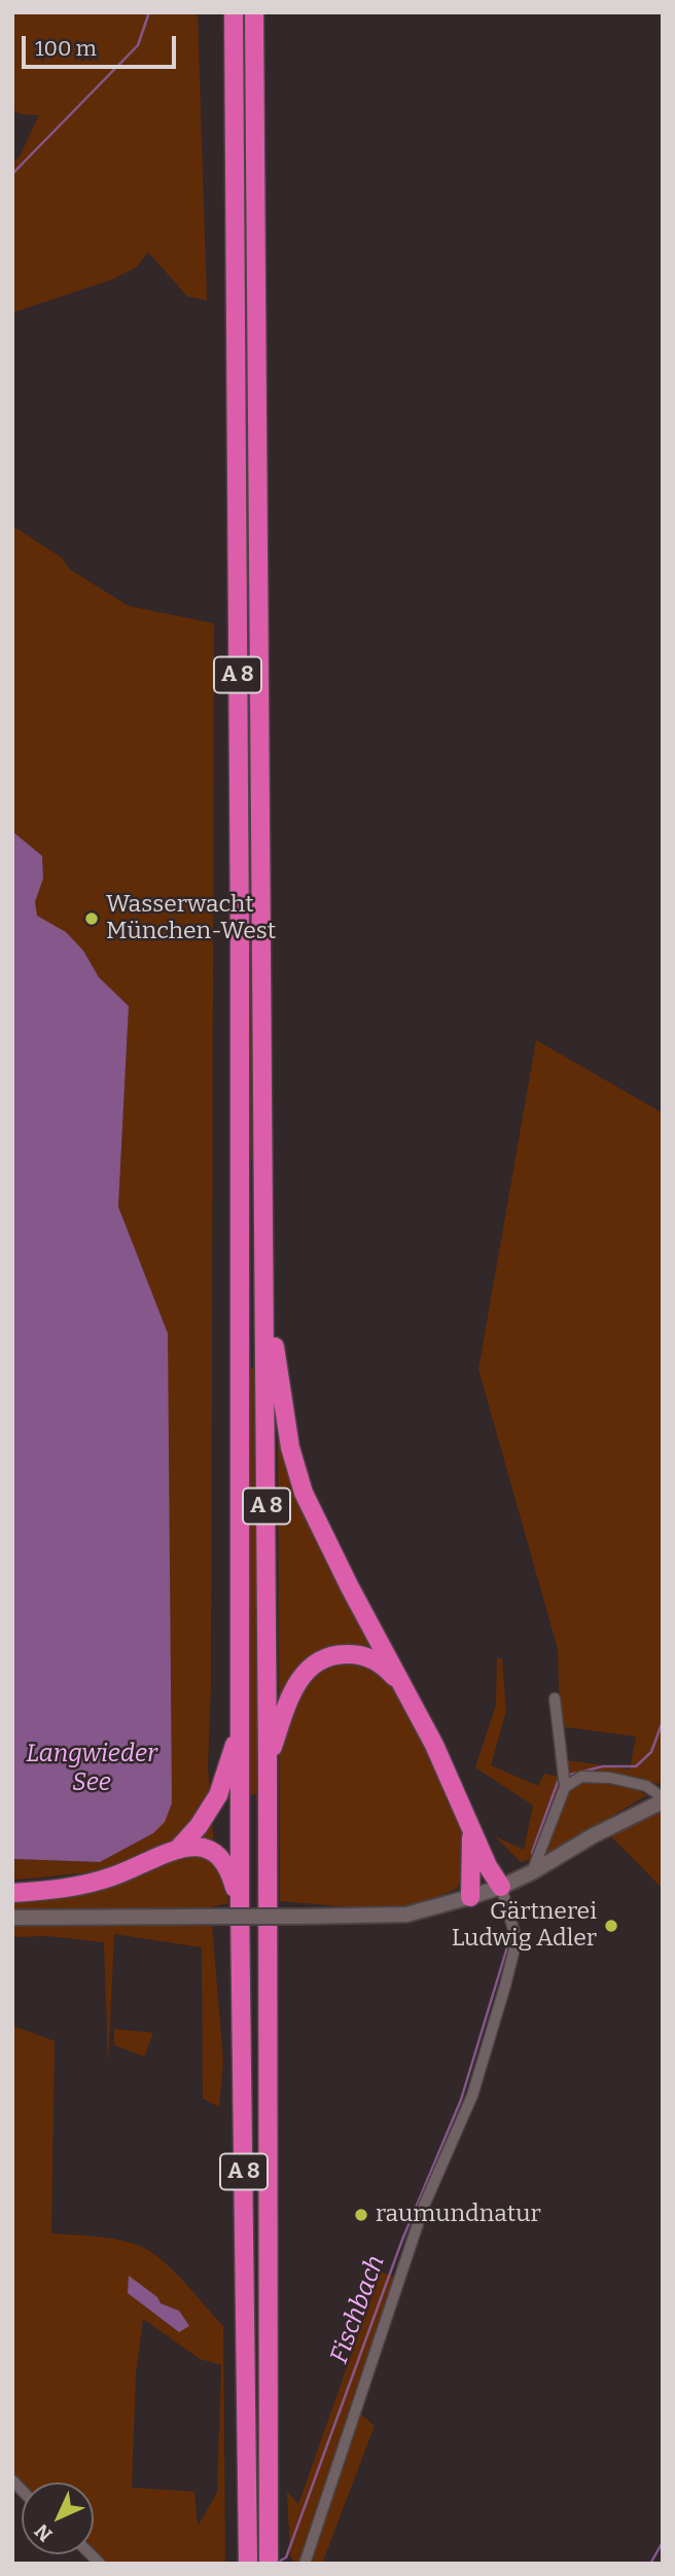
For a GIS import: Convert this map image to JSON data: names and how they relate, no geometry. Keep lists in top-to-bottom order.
{
  "streets": {
    "highway": ["A 8"]
  },
  "water": ["Langwieder See", "Fischbach"],
  "places": ["Wasserwacht München-West", "Gärtnerei Ludwig Adler", "raumundnatur"],
  "scale_bar": "100 m",
  "north": "bottom left"
}
